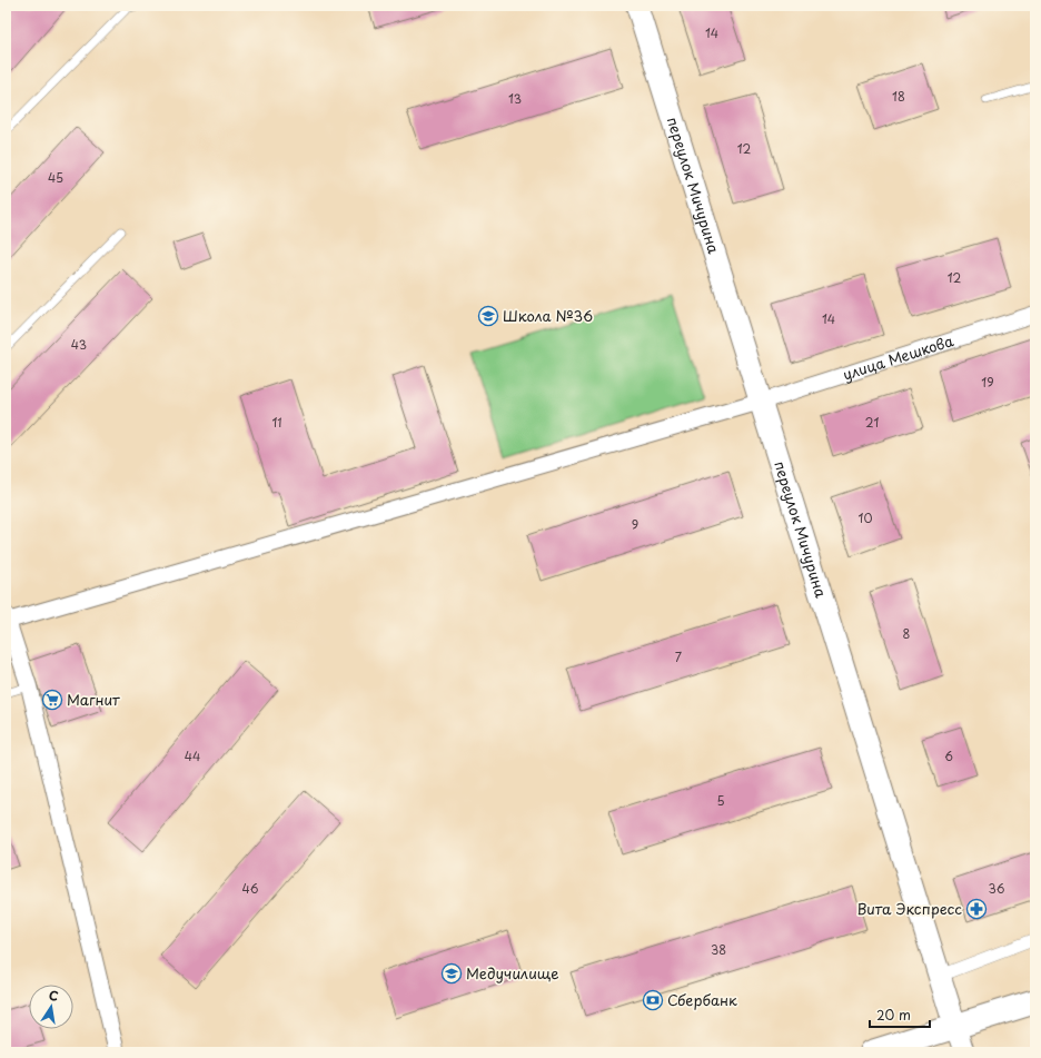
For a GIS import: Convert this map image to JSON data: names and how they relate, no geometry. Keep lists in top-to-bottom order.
{
  "streets": {
    "main road": ["переулок Мичурина"],
    "street": ["улица Мешкова"]
  },
  "crossings": [
    ["переулок Мичурина", "улица Мешкова"]
  ],
  "places": {
    "school or university": ["Школа №36", "Медучилище"],
    "supermarket": ["Магнит"],
    "pharmacy": ["Вита Экспресс"],
    "bank": ["Сбербанк"]
  },
  "house_numbers": [
    "14",
    "18",
    "13",
    "12",
    "45",
    "12",
    "14",
    "43",
    "19",
    "11",
    "21",
    "10",
    "9",
    "8",
    "7",
    "44",
    "6",
    "5",
    "46",
    "36",
    "38"
  ],
  "scale_bar": "20 m",
  "north": "top"
}
